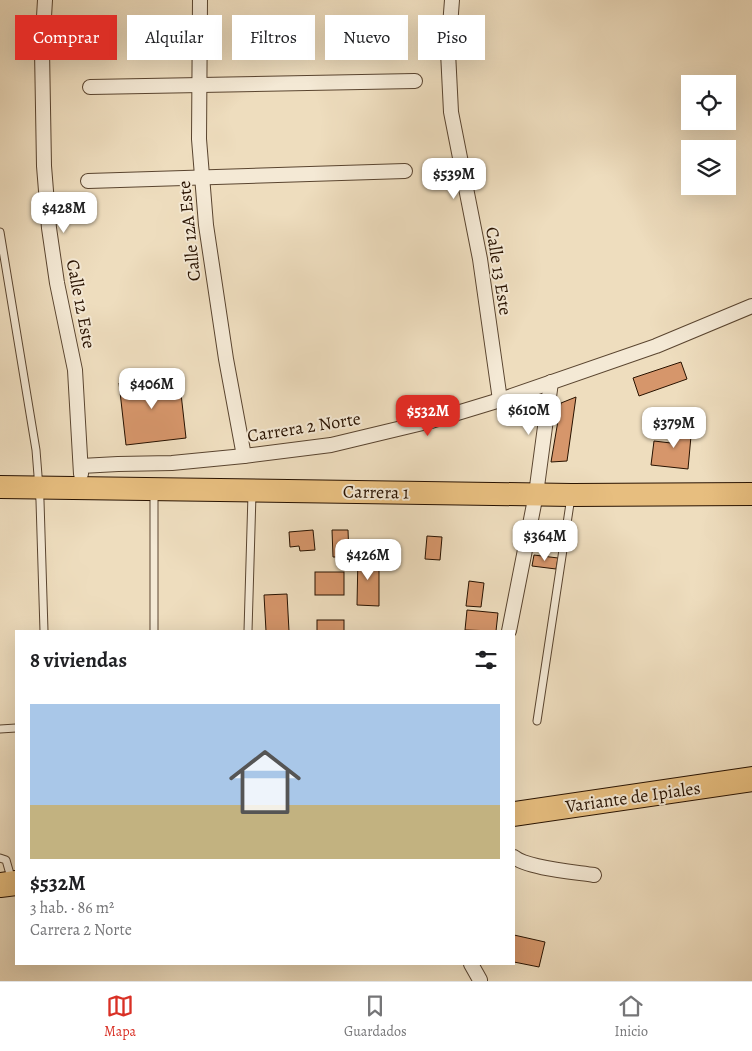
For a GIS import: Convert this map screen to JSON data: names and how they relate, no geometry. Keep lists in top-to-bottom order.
{
  "streets": {
    "highway": ["Variante de Ipiales"],
    "main road": ["Carrera 1"],
    "street": [
      "Calle 12A Este",
      "Calle 13 Este",
      "Calle 12 Este",
      "Carrera 2 Norte"
    ]
  },
  "crossings": [
    ["Calle 12A Este", "Carrera 2 Norte"],
    ["Calle 13 Este", "Carrera 2 Norte"],
    ["Calle 12 Este", "Carrera 2 Norte"],
    ["Calle 12 Este", "Carrera 1"]
  ],
  "page": {
    "chip": [
      "Comprar",
      "Alquilar",
      "Filtros",
      "Nuevo",
      "Piso"
    ],
    "price": [
      "$539M",
      "$428M",
      "$406M",
      "$610M",
      "$532M",
      "$379M",
      "$364M",
      "$426M"
    ],
    "heading": "8 viviendas",
    "list": [
      {
        "name": "$532M",
        "note": "3 hab. · 86 m² · Carrera 2 Norte"
      }
    ],
    "tabs": ["Mapa", "Guardados", "Inicio"]
  }
}
